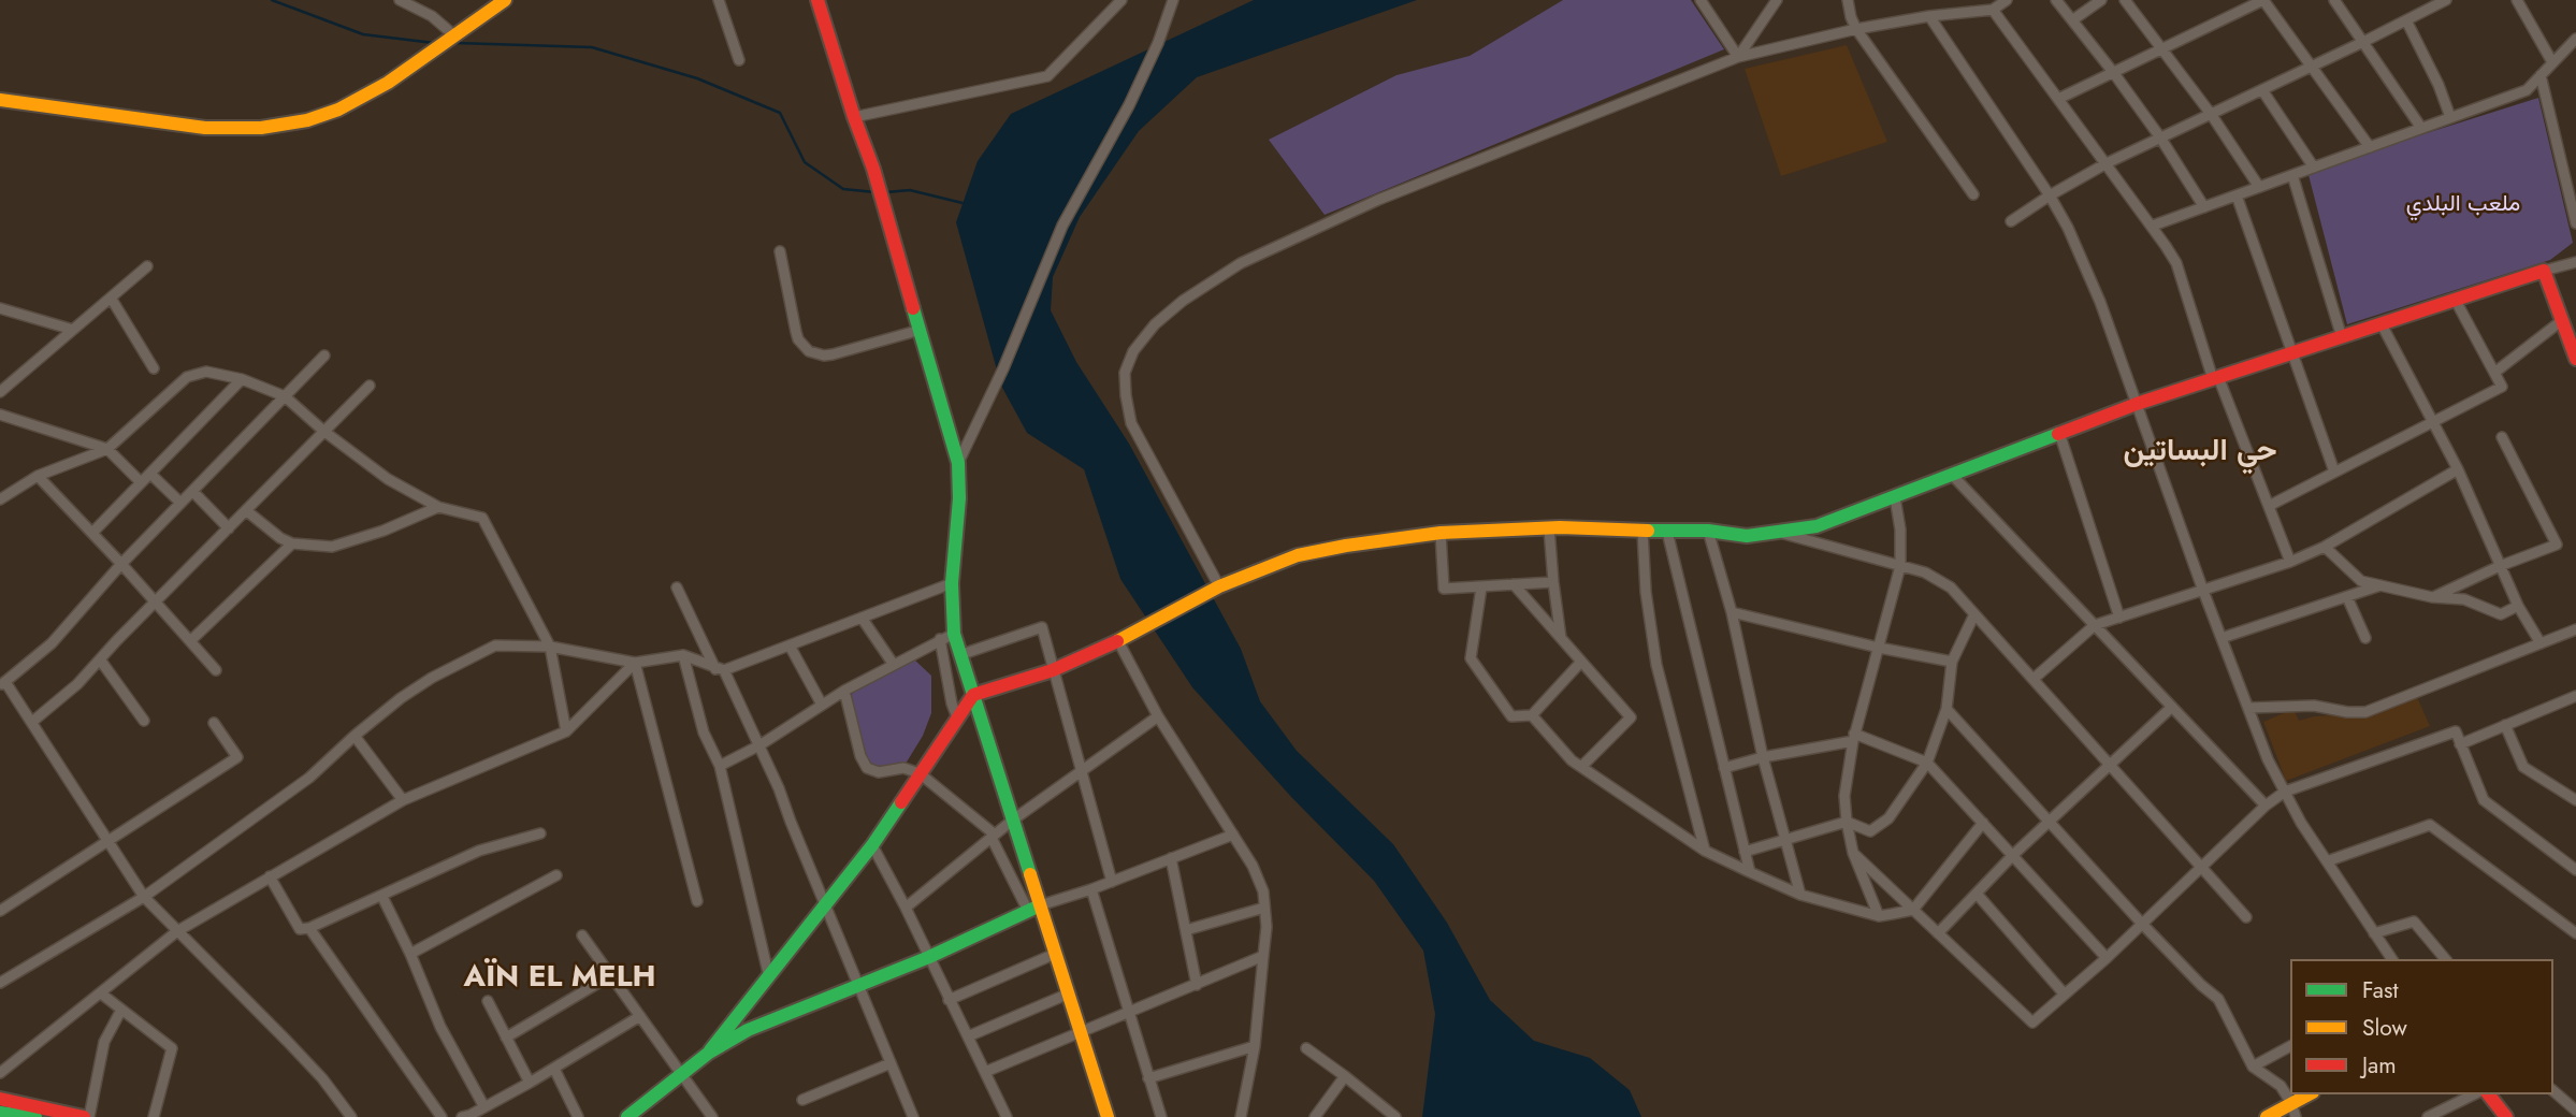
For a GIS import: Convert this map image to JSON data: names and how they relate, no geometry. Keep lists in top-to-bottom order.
{
  "districts": ["حي البساتين", "AÏN EL MELH"],
  "parks": ["ملعب البلدي"],
  "legend": ["Fast", "Slow", "Jam"]
}
